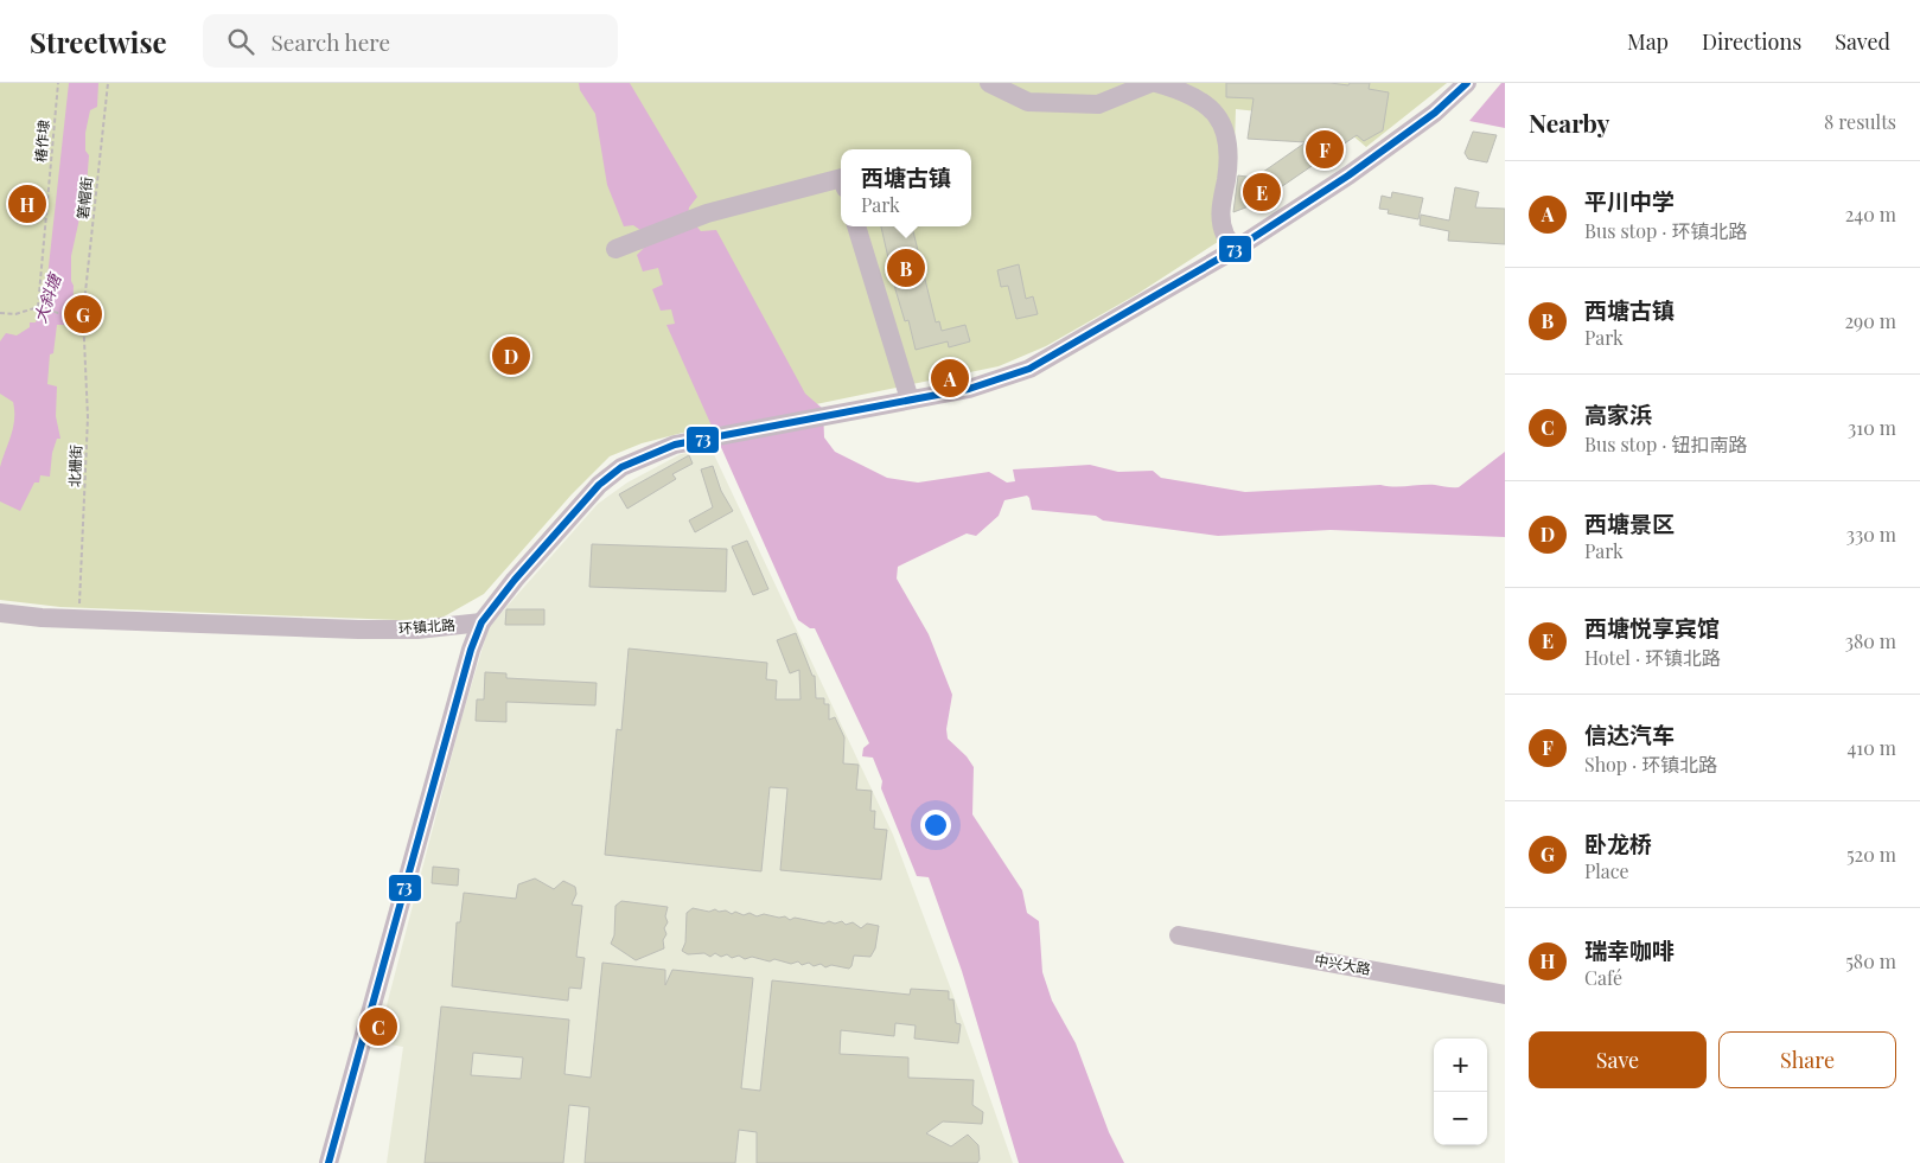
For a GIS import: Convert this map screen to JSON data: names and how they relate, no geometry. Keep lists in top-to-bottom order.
{
  "streets": {
    "street": ["环镇北路", "中兴大路"],
    "path": ["椿作埭", "箬帽街", "北栅街"]
  },
  "crossings": [
    ["箬帽街", "北栅街"],
    ["北栅街", "环镇北路"]
  ],
  "water": ["大斜塘"],
  "lines": ["transit line 73"],
  "page": {
    "header": "Streetwise",
    "search": "Search here",
    "nav": ["Map", "Directions", "Saved"],
    "heading": ["Nearby", "8 results"],
    "pins": [
      "F",
      "E",
      "H",
      "B",
      "G",
      "D",
      "A",
      "C"
    ],
    "popup": ["西塘古镇", "Park"],
    "list": [
      {
        "mark": "A",
        "name": "平川中学",
        "note": "Bus stop · 环镇北路",
        "value": "240 m"
      },
      {
        "mark": "B",
        "name": "西塘古镇",
        "note": "Park",
        "value": "290 m"
      },
      {
        "mark": "C",
        "name": "高家浜",
        "note": "Bus stop · 钮扣南路",
        "value": "310 m"
      },
      {
        "mark": "D",
        "name": "西塘景区",
        "note": "Park",
        "value": "330 m"
      },
      {
        "mark": "E",
        "name": "西塘悦享宾馆",
        "note": "Hotel · 环镇北路",
        "value": "380 m"
      },
      {
        "mark": "F",
        "name": "信达汽车",
        "note": "Shop · 环镇北路",
        "value": "410 m"
      },
      {
        "mark": "G",
        "name": "卧龙桥",
        "note": "Place",
        "value": "520 m"
      },
      {
        "mark": "H",
        "name": "瑞幸咖啡",
        "note": "Café",
        "value": "580 m"
      }
    ],
    "buttons": ["Save", "Share"],
    "map_buttons": ["+", "−"]
  }
}
